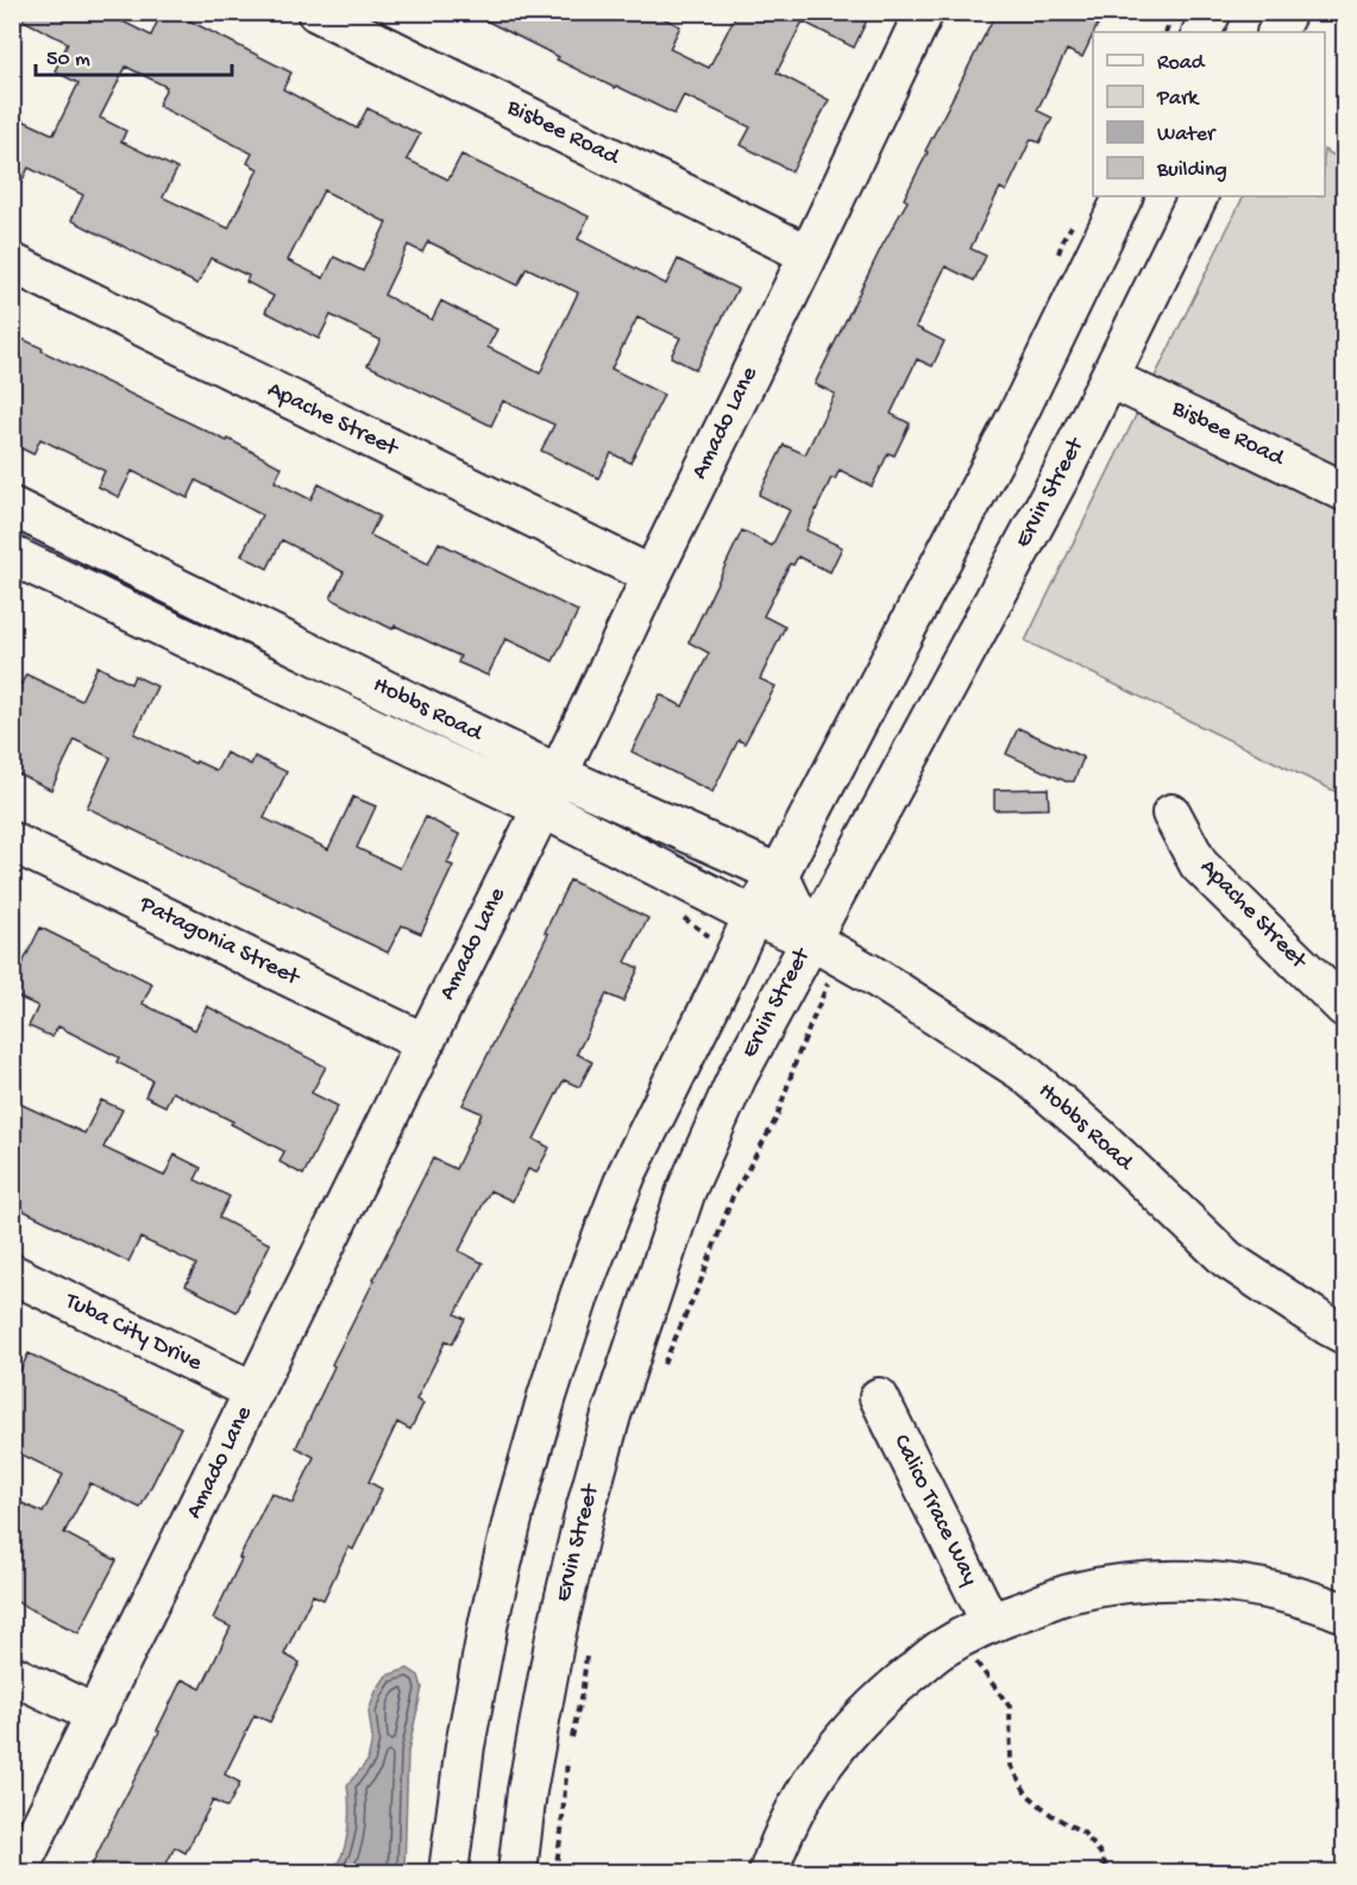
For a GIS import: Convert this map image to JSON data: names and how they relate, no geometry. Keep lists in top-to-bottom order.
{
  "streets": {
    "street": [
      "Bisbee Road",
      "Apache Street",
      "Amado Lane",
      "Ervin Street",
      "Hobbs Road",
      "Patagonia Street",
      "Tuba City Drive",
      "Calico Trace Way"
    ]
  },
  "crossings": [
    ["Bisbee Road", "Amado Lane"],
    ["Bisbee Road", "Ervin Street"],
    ["Apache Street", "Amado Lane"],
    ["Amado Lane", "Hobbs Road"],
    ["Amado Lane", "Patagonia Street"],
    ["Amado Lane", "Tuba City Drive"],
    ["Ervin Street", "Hobbs Road"]
  ],
  "legend": [
    "Road",
    "Park",
    "Water",
    "Building"
  ],
  "scale_bar": "50 m"
}
